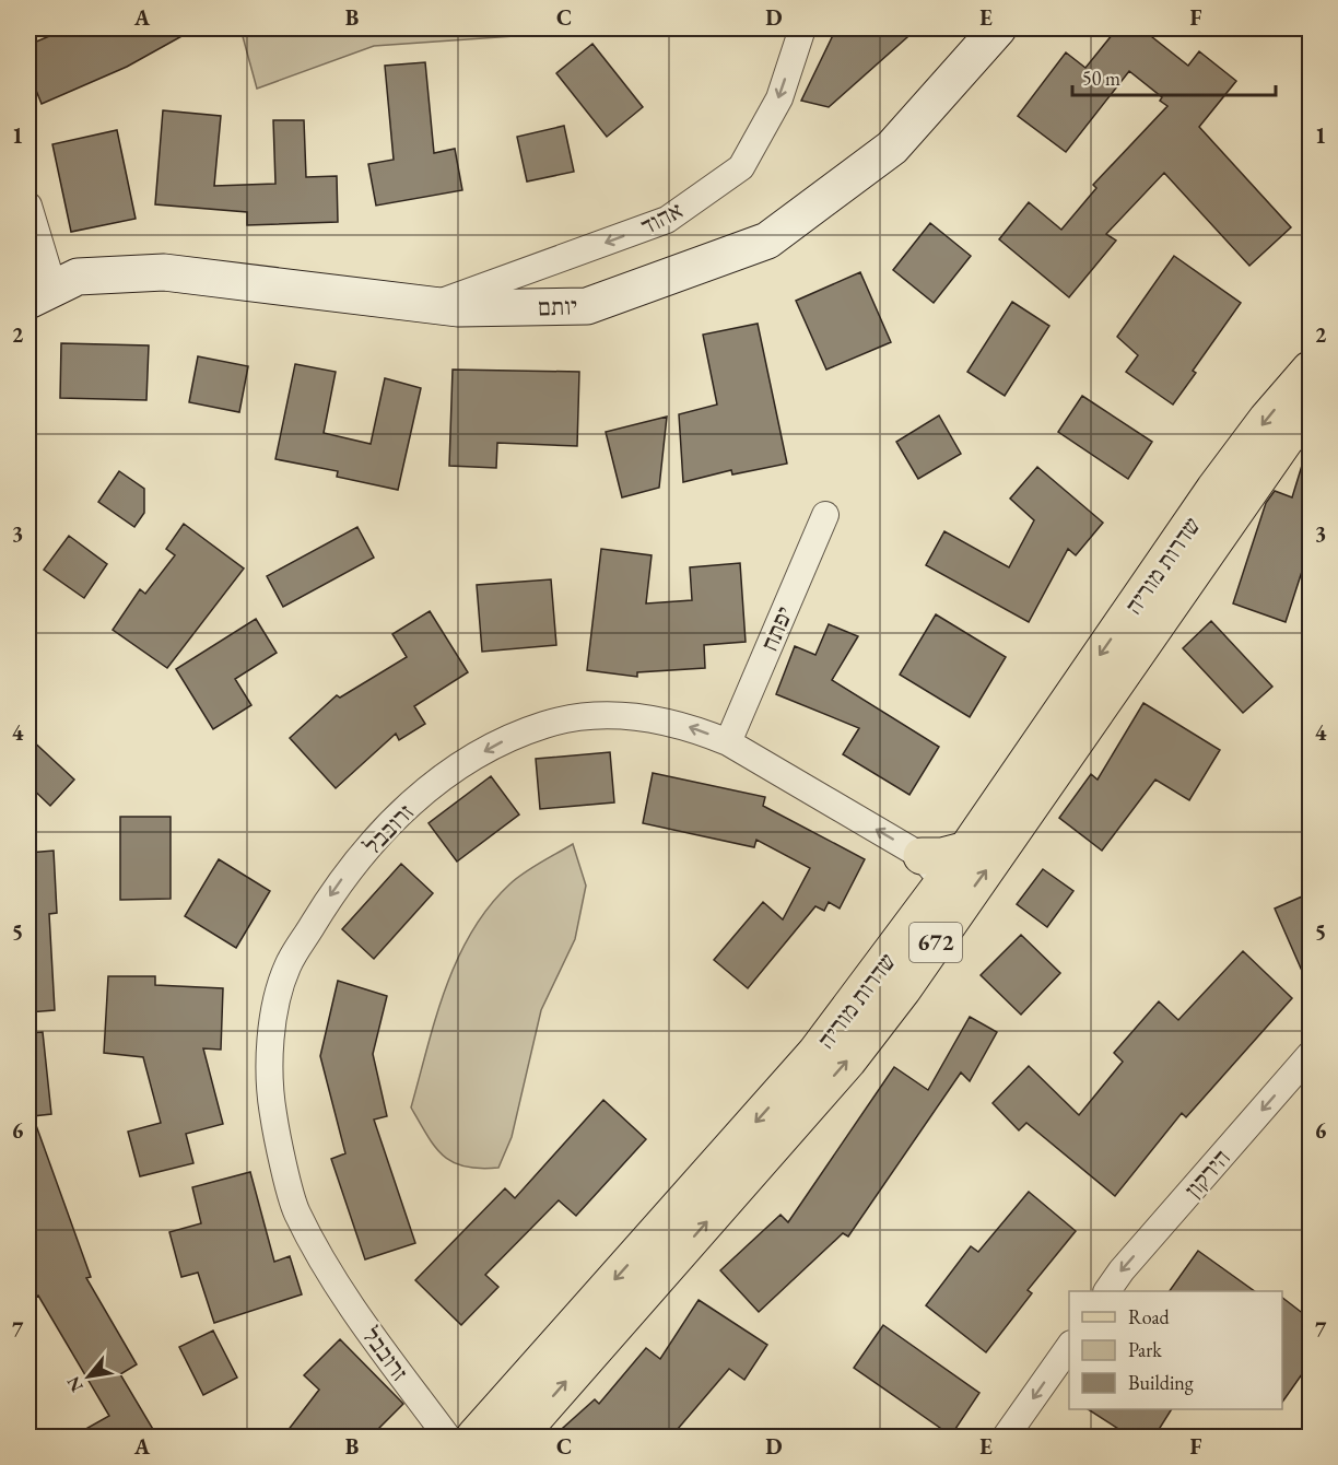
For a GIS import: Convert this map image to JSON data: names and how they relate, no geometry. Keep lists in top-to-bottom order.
{
  "streets": {
    "main road": ["שדרות מוריה", "672"],
    "street": [
      "אהוד",
      "יותם",
      "יפתח",
      "זרובבל",
      "הירקון"
    ]
  },
  "crossings": [
    ["אהוד", "יותם"],
    ["שדרות מוריה", "זרובבל"],
    ["יפתח", "זרובבל"]
  ],
  "one_way": ["אהוד", "הירקון"],
  "legend": ["Road", "Park", "Building"],
  "scale_bar": "50 m",
  "north": "bottom left",
  "grid": {
    "columns": [
      "A",
      "B",
      "C",
      "D",
      "E",
      "F"
    ],
    "rows": [
      "1",
      "2",
      "3",
      "4",
      "5",
      "6",
      "7"
    ]
  }
}
